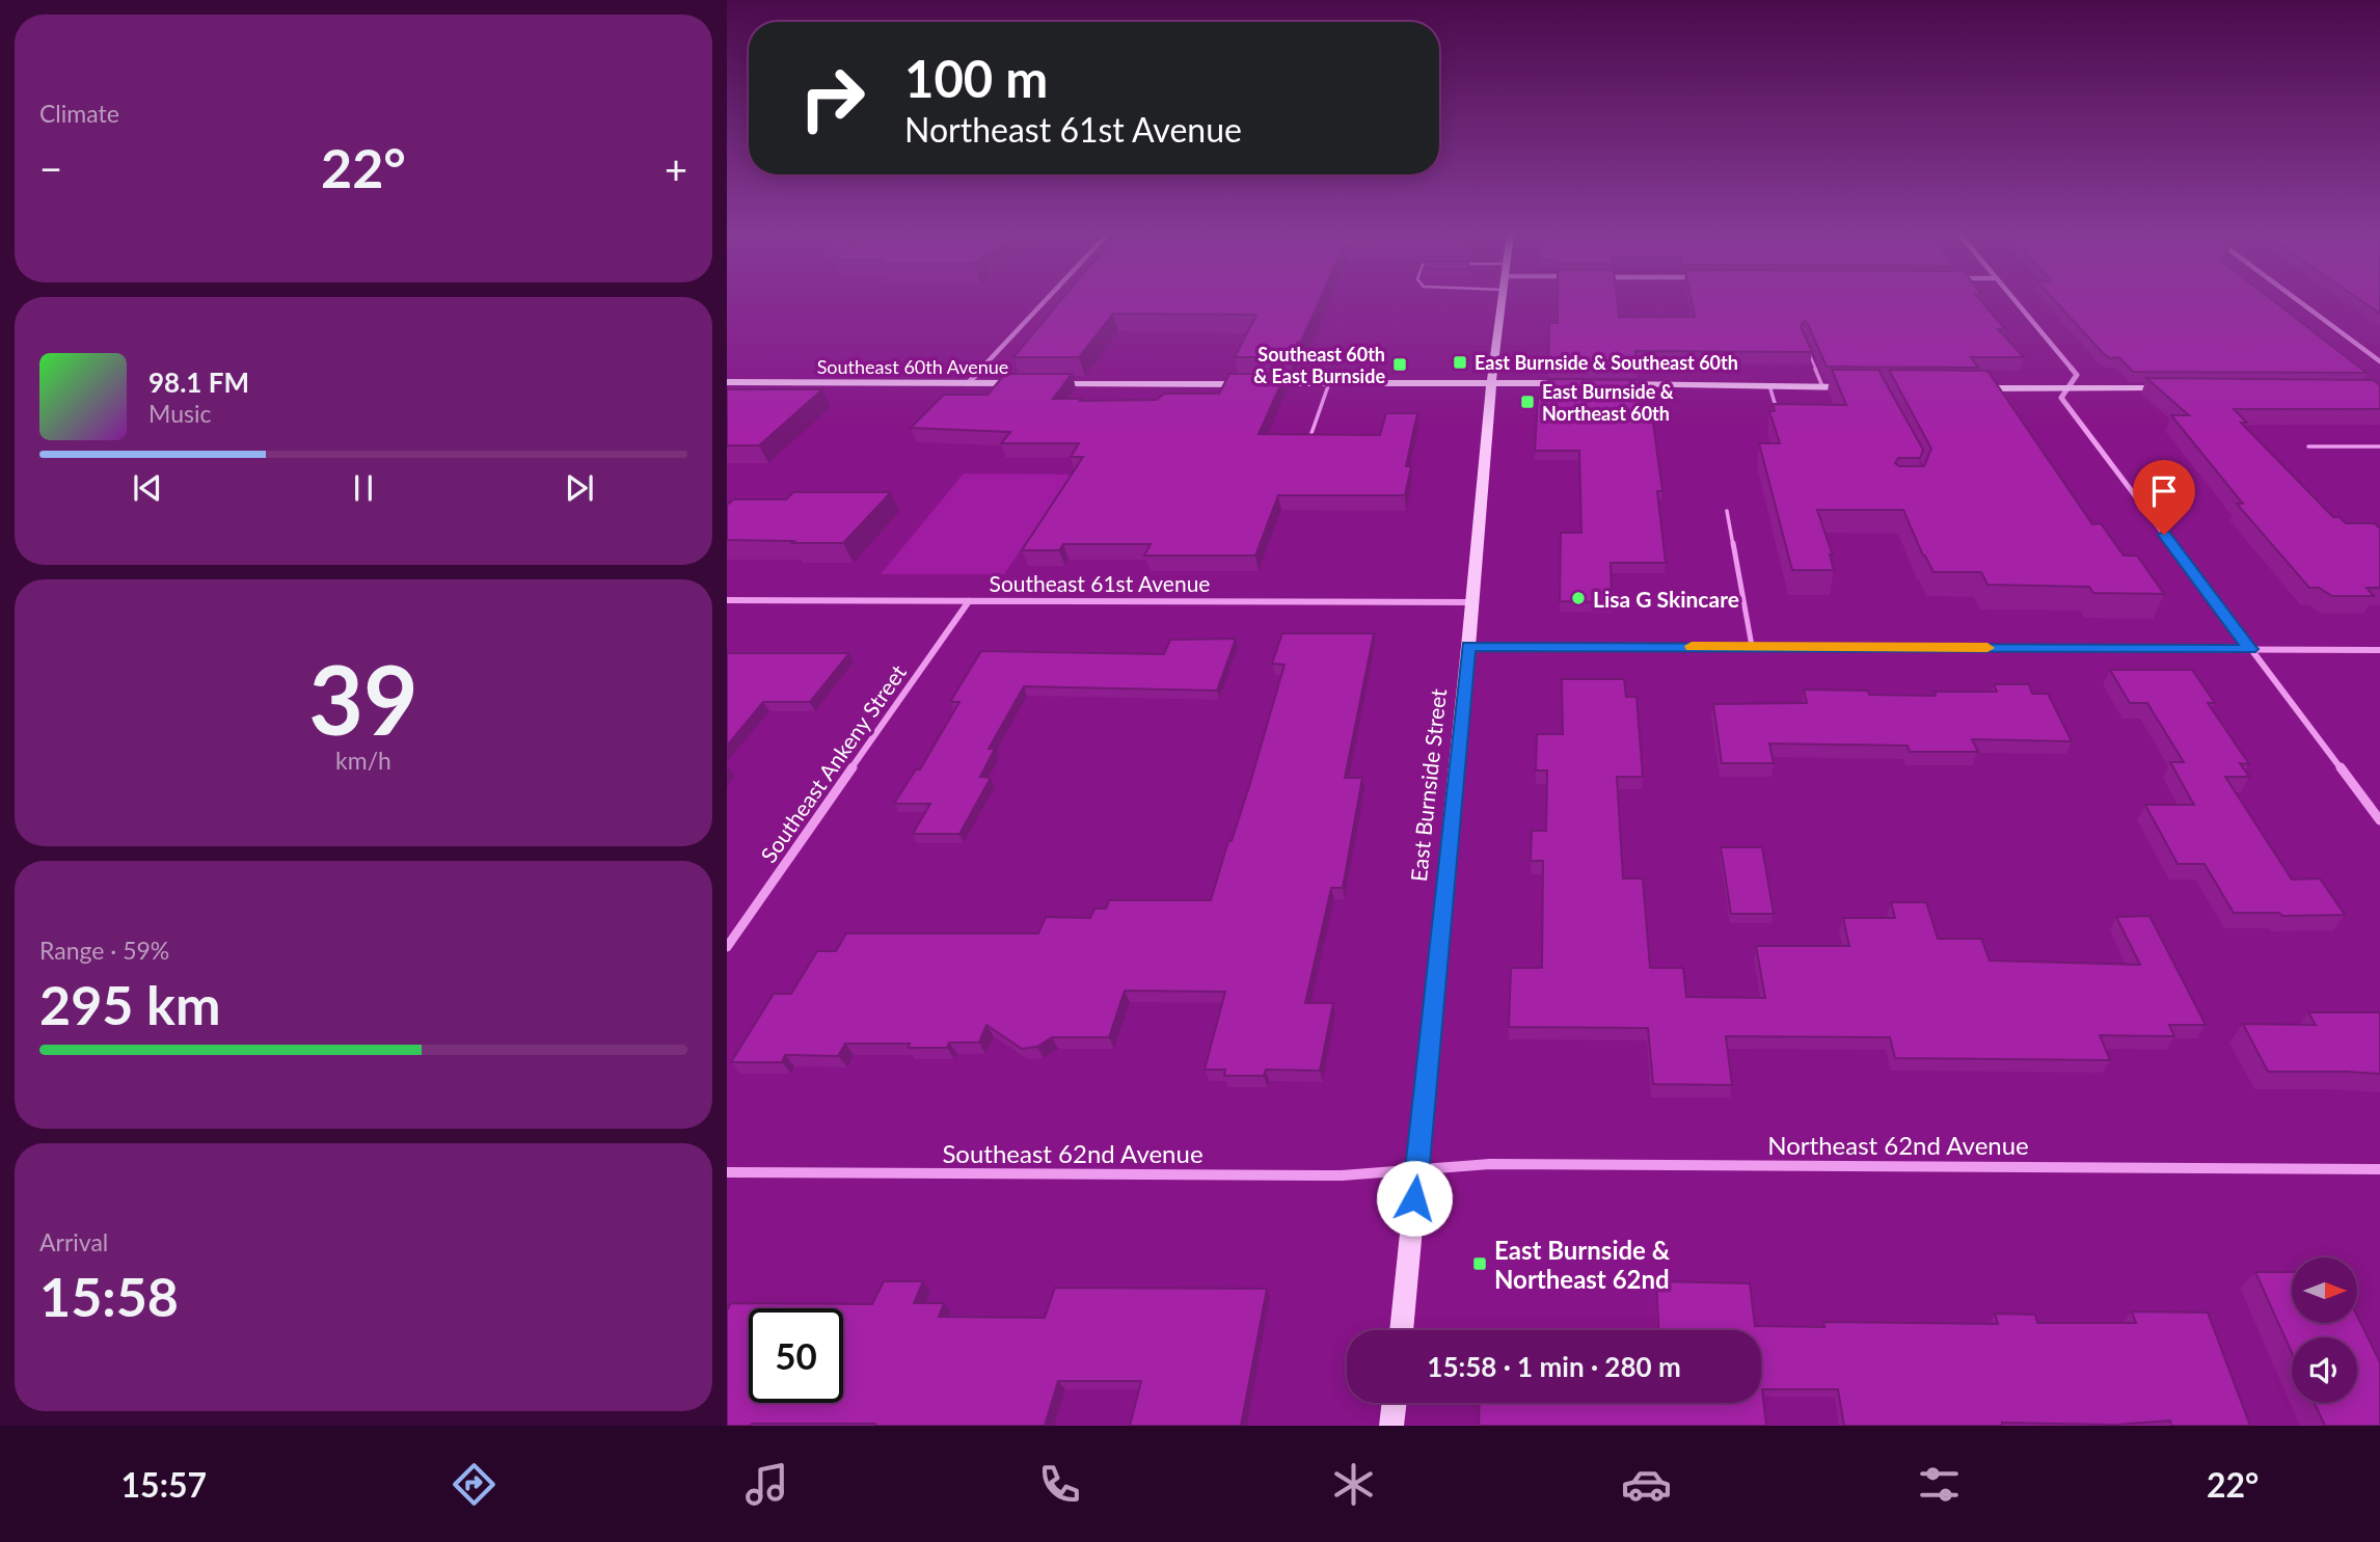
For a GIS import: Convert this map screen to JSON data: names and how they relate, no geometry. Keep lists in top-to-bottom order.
{
  "streets": {
    "main road": ["Southeast 60th Avenue", "East Burnside Street"],
    "street": [
      "Southeast 61st Avenue",
      "Southeast Ankeny Street",
      "Northeast 62nd Avenue",
      "Southeast 62nd Avenue"
    ]
  },
  "crossings": [
    ["Southeast 61st Avenue", "Southeast Ankeny Street"],
    ["Southeast 61st Avenue", "East Burnside Street"],
    ["East Burnside Street", "Northeast 62nd Avenue"],
    ["East Burnside Street", "Southeast 62nd Avenue"],
    ["Northeast 62nd Avenue", "Southeast 62nd Avenue"]
  ],
  "places": {
    "transit": [
      "East Burnside & Southeast 60th",
      "Southeast 60th & East Burnside",
      "East Burnside & Northeast 60th",
      "East Burnside & Northeast 62nd"
    ],
    "other": ["Lisa G Skincare"]
  },
  "north": "right",
  "page": {
    "tile": [
      "Climate",
      ["39", "km/h"],
      ["Range · 59%", "295 km"],
      ["Arrival", "15:58"]
    ],
    "turn": ["100 m", "Northeast 61st Avenue"],
    "heat": ["−", "22°", "+"],
    "song": ["98.1 FM", "Music"],
    "limit": "50",
    "trip": "15:58 · 1 min · 280 m",
    "tabs": ["15:57", "22°"]
  }
}
